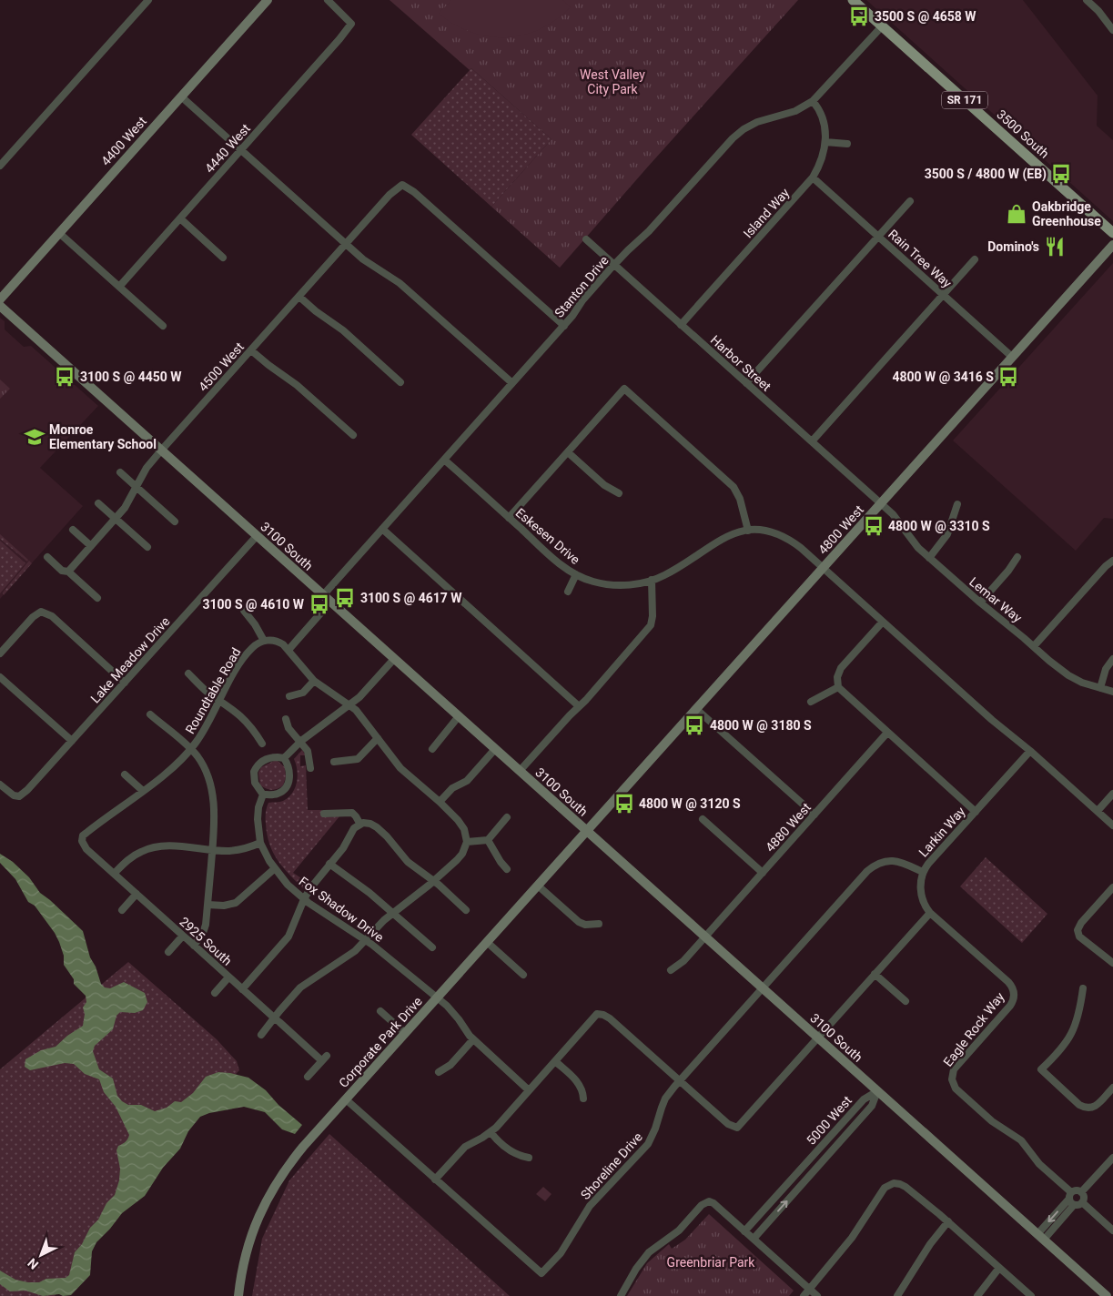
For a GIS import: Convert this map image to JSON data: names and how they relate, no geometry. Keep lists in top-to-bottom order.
{
  "streets": {
    "main road": [
      "SR 171",
      "3500 South",
      "4400 West",
      "4800 West",
      "3100 South",
      "Corporate Park Drive"
    ],
    "street": [
      "4440 West",
      "Island Way",
      "Rain Tree Way",
      "Stanton Drive",
      "Harbor Street",
      "4500 West",
      "Eskesen Drive",
      "Lemar Way",
      "Lake Meadow Drive",
      "Roundtable Road",
      "4880 West",
      "Larkin Way",
      "Fox Shadow Drive",
      "2925 South",
      "Eagle Rock Way",
      "5000 West",
      "Shoreline Drive"
    ]
  },
  "crossings": [
    ["3500 South", "Stanton Drive"],
    ["Island Way", "Rain Tree Way"],
    ["Island Way", "Stanton Drive"],
    ["Island Way", "Harbor Street"],
    ["Rain Tree Way", "4800 West"],
    ["Stanton Drive", "Harbor Street"],
    ["Stanton Drive", "4500 West"],
    ["Stanton Drive", "Eskesen Drive"],
    ["Stanton Drive", "3100 South"],
    ["Harbor Street", "4800 West"],
    ["Harbor Street", "Lemar Way"],
    ["4500 West", "3100 South"],
    ["4800 West", "Eskesen Drive"],
    ["4800 West", "3100 South"],
    ["4800 West", "Lemar Way"],
    ["4800 West", "Corporate Park Drive"],
    ["Eskesen Drive", "Larkin Way"],
    ["3100 South", "Lake Meadow Drive"],
    ["3100 South", "4880 West"],
    ["3100 South", "Corporate Park Drive"],
    ["3100 South", "5000 West"],
    ["3100 South", "Shoreline Drive"],
    ["Roundtable Road", "2925 South"],
    ["Larkin Way", "Eagle Rock Way"],
    ["Larkin Way", "Shoreline Drive"],
    ["Fox Shadow Drive", "Corporate Park Drive"]
  ],
  "parks": ["West Valley City Park", "Greenbriar Park"],
  "places": {
    "bus stop": [
      "3500 S @ 4658 W",
      "3500 S / 4800 W (EB)",
      "3100 S @ 4450 W",
      "4800 W @ 3416 S",
      "4800 W @ 3310 S",
      "3100 S @ 4617 W",
      "3100 S @ 4610 W",
      "4800 W @ 3180 S",
      "4800 W @ 3120 S"
    ],
    "shop": ["Oakbridge Greenhouse"],
    "restaurant": ["Domino's"],
    "school or university": ["Monroe Elementary School"]
  },
  "north": "bottom left"
}
